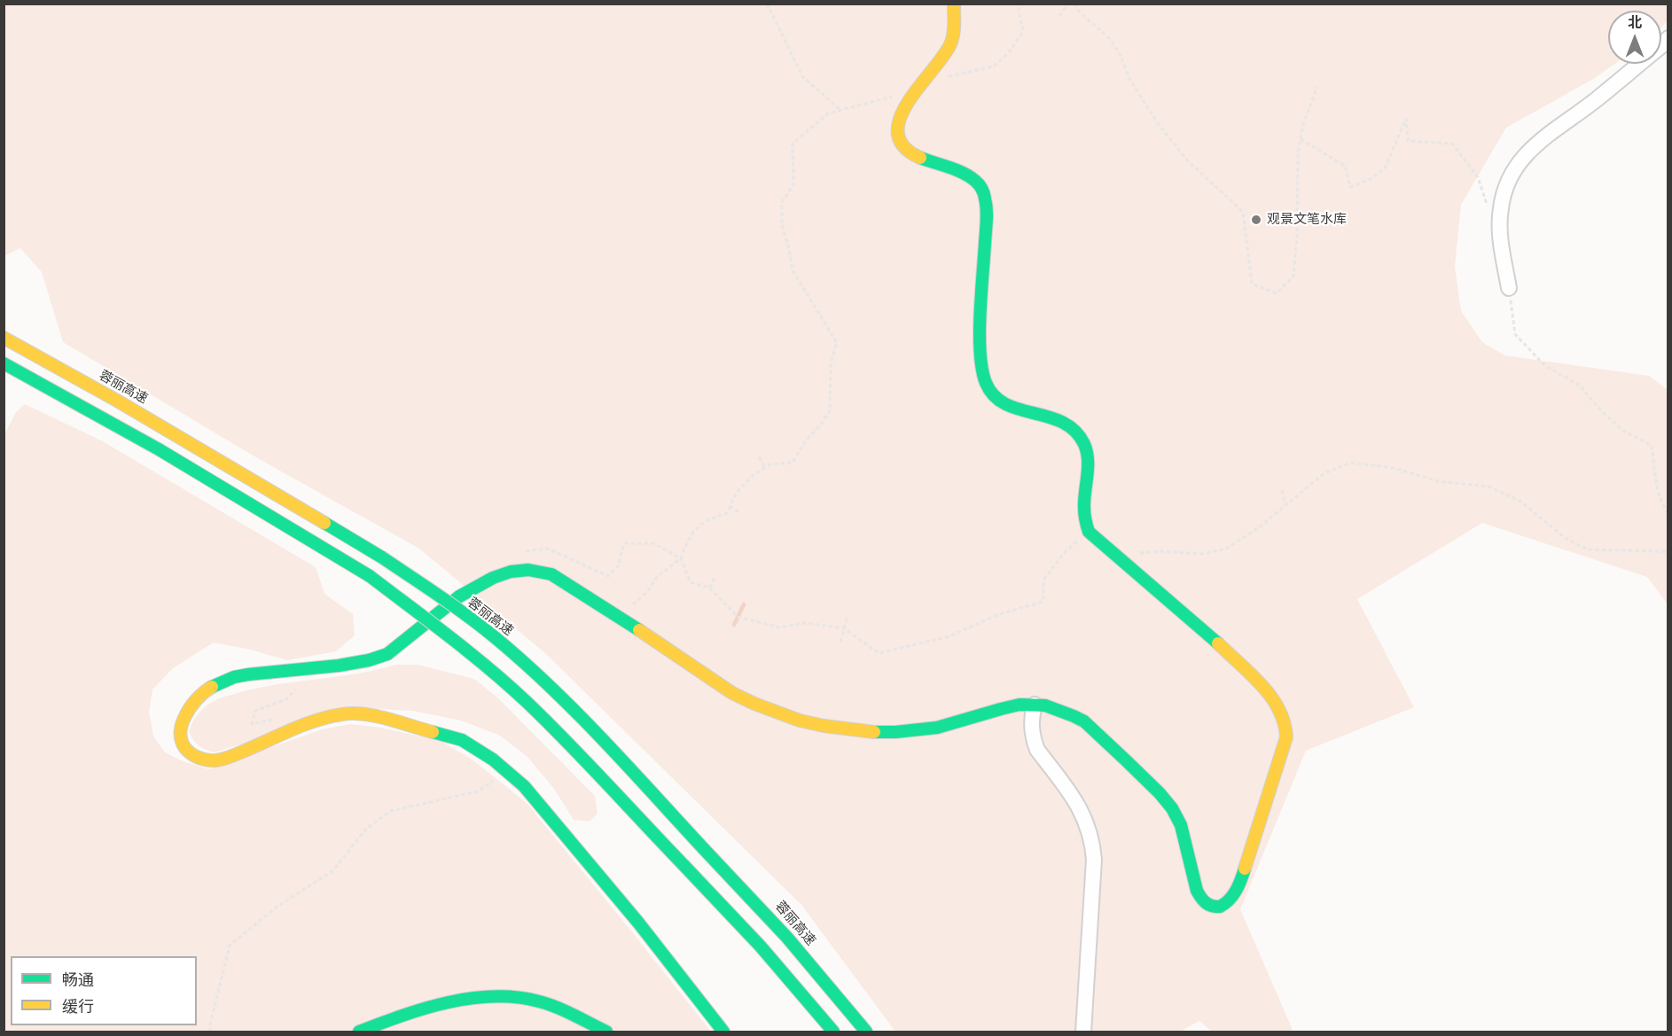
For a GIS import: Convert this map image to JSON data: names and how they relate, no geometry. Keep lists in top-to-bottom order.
{
  "streets": {
    "main road": ["蓉丽高速"]
  },
  "places": ["观景文笔水库"],
  "legend": ["畅通", "缓行"],
  "north": "top"
}
